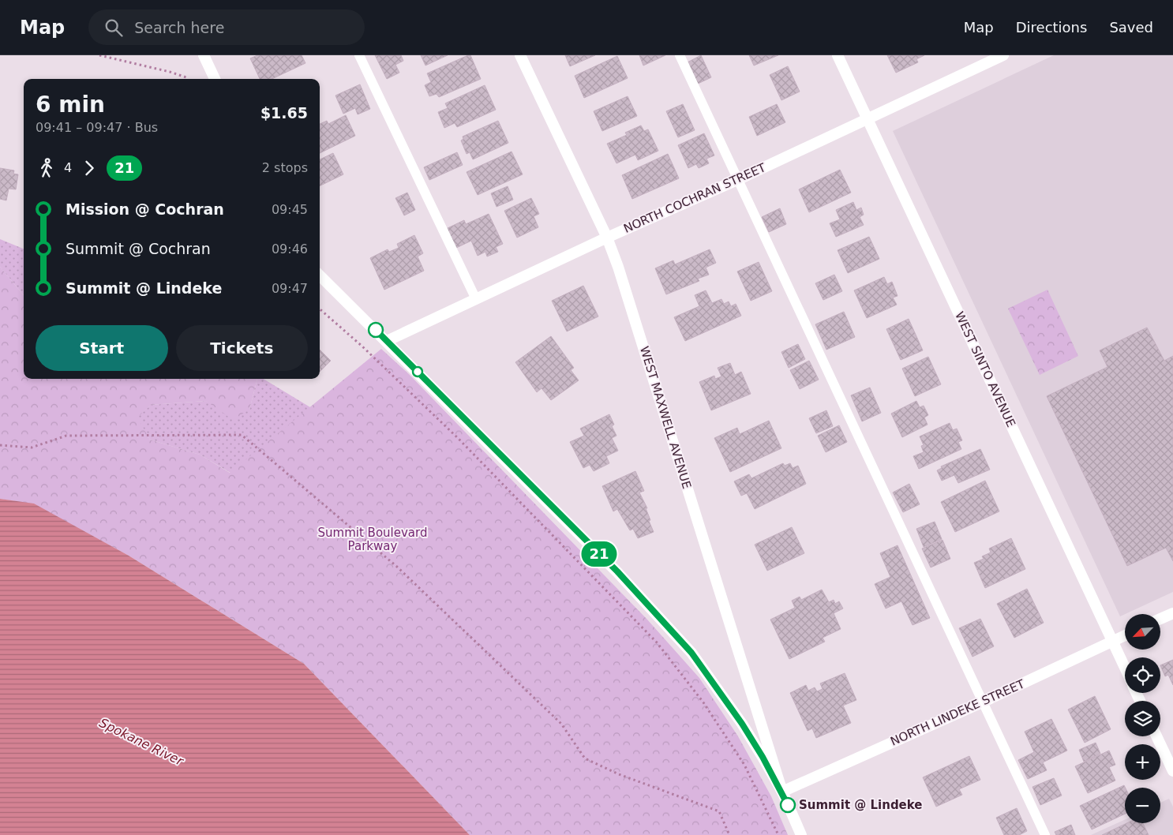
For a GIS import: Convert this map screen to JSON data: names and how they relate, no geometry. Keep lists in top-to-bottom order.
{
  "streets": {
    "street": [
      "NORTH COCHRAN STREET",
      "WEST SINTO AVENUE",
      "WEST MAXWELL AVENUE",
      "NORTH LINDEKE STREET"
    ]
  },
  "crossings": [
    ["NORTH COCHRAN STREET", "WEST SINTO AVENUE"],
    ["NORTH COCHRAN STREET", "WEST MAXWELL AVENUE"],
    ["WEST SINTO AVENUE", "NORTH LINDEKE STREET"],
    ["WEST MAXWELL AVENUE", "NORTH LINDEKE STREET"]
  ],
  "water": ["Spokane River"],
  "parks": ["Summit Boulevard Parkway"],
  "places": ["Summit @ Lindeke"],
  "lines": ["bus line 21"],
  "north": "bottom left",
  "page": {
    "header": "Map",
    "search": "Search here",
    "nav": ["Map", "Directions", "Saved"],
    "on_map": "21",
    "heading": ["6 min", "09:41 – 09:47 · Bus", "$1.65"],
    "legs": ["4", "21", "2 stops"],
    "list": [
      {
        "name": "Mission @ Cochran",
        "value": "09:45"
      },
      {
        "name": "Summit @ Cochran",
        "value": "09:46"
      },
      {
        "name": "Summit @ Lindeke",
        "value": "09:47"
      }
    ],
    "buttons": ["Start", "Tickets"],
    "map_buttons": ["+", "−"]
  }
}
